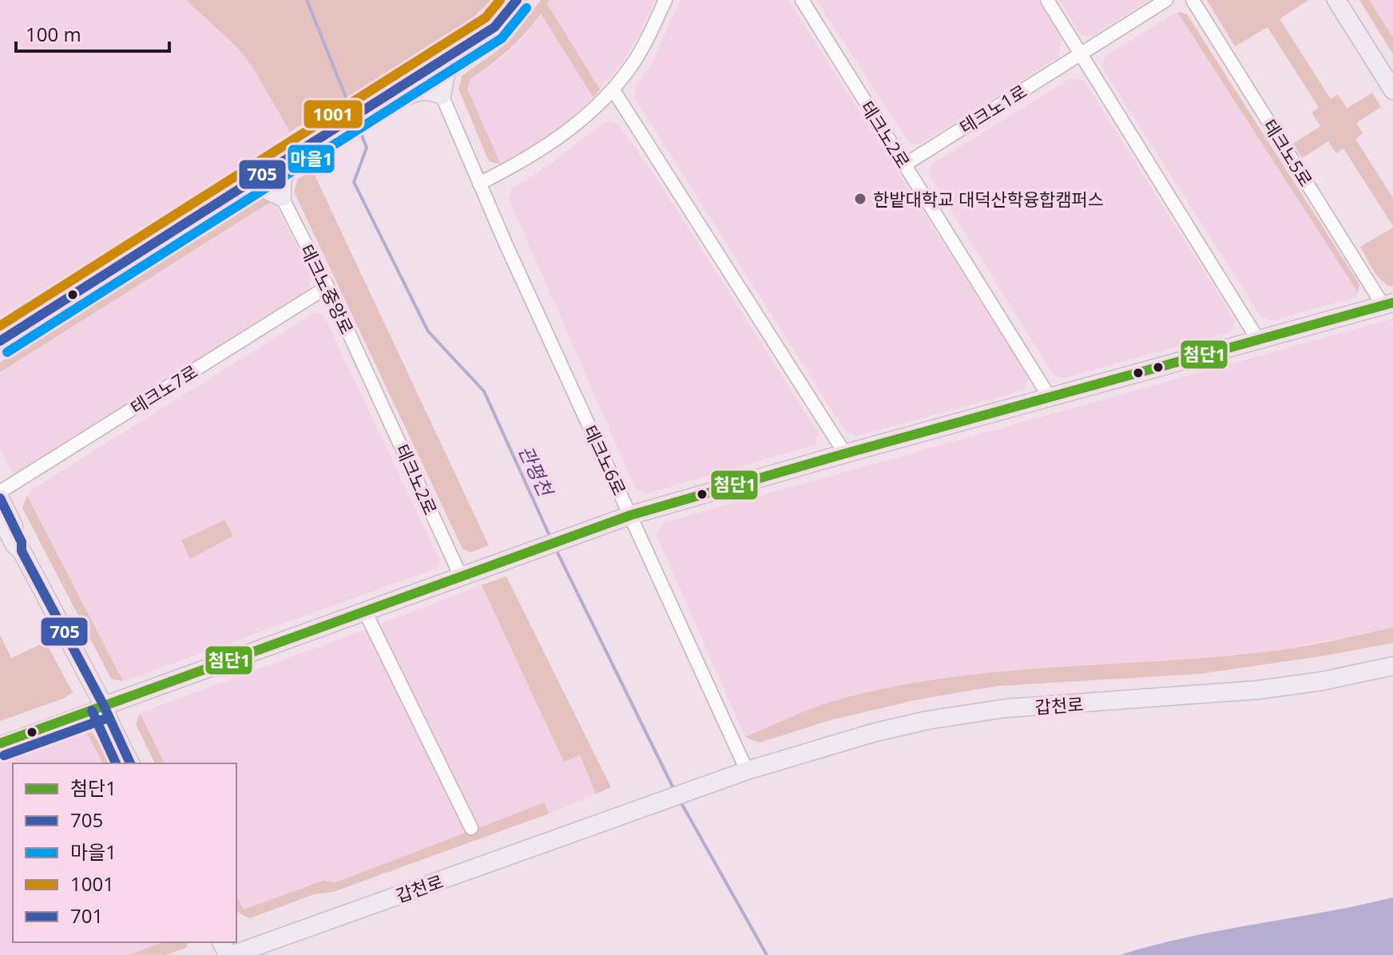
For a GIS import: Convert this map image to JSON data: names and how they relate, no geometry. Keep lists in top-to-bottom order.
{
  "streets": {
    "main road": ["갑천로"],
    "street": [
      "테크노1로",
      "테크노2로",
      "테크노5로",
      "테크노중앙로",
      "테크노7로",
      "테크노6로"
    ]
  },
  "crossings": [
    ["테크노1로", "테크노2로"],
    ["테크노2로", "테크노중앙로"],
    ["테크노중앙로", "테크노7로"],
    ["테크노6로", "갑천로"]
  ],
  "water": ["관평천"],
  "places": ["한밭대학교 대덕산학융합캠퍼스"],
  "lines": [
    "transit line 705",
    "transit line 1001",
    "transit line 마을1",
    "transit line 첨단1",
    "transit line 701"
  ],
  "legend": [
    "첨단1",
    "705",
    "마을1",
    "1001",
    "701"
  ],
  "scale_bar": "100 m"
}
